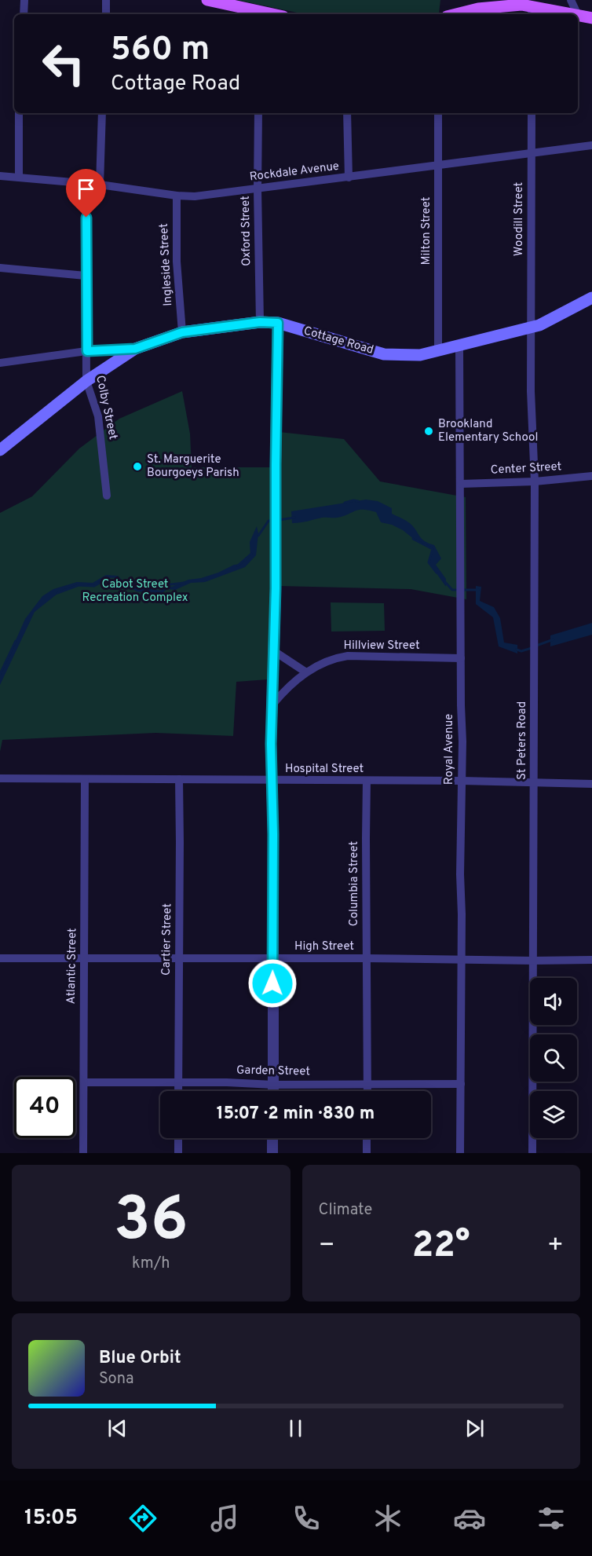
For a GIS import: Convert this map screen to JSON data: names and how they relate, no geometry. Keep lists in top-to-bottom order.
{
  "streets": {
    "main road": ["Cottage Road"],
    "street": [
      "Rockdale Avenue",
      "Woodill Street",
      "Oxford Street",
      "Milton Street",
      "Ingleside Street",
      "Colby Street",
      "Center Street",
      "Hillview Street",
      "St Peters Road",
      "Royal Avenue",
      "Hospital Street",
      "Columbia Street",
      "Cartier Street",
      "High Street",
      "Atlantic Street",
      "Garden Street"
    ]
  },
  "crossings": [
    ["Rockdale Avenue", "Woodill Street"],
    ["Rockdale Avenue", "Oxford Street"],
    ["Rockdale Avenue", "Milton Street"],
    ["Rockdale Avenue", "Ingleside Street"],
    ["Rockdale Avenue", "Colby Street"],
    ["Woodill Street", "Cottage Road"],
    ["Woodill Street", "St Peters Road"],
    ["Oxford Street", "Cottage Road"],
    ["Milton Street", "Cottage Road"],
    ["Ingleside Street", "Cottage Road"],
    ["Cottage Road", "Colby Street"],
    ["Cottage Road", "St Peters Road"],
    ["Cottage Road", "Royal Avenue"],
    ["Center Street", "St Peters Road"],
    ["Center Street", "Royal Avenue"],
    ["Hillview Street", "Royal Avenue"],
    ["St Peters Road", "Hospital Street"],
    ["St Peters Road", "High Street"],
    ["Royal Avenue", "Hospital Street"],
    ["Royal Avenue", "High Street"],
    ["Royal Avenue", "Garden Street"],
    ["Hospital Street", "Columbia Street"],
    ["Hospital Street", "Cartier Street"],
    ["Hospital Street", "Atlantic Street"],
    ["Columbia Street", "High Street"],
    ["Columbia Street", "Garden Street"],
    ["Cartier Street", "High Street"],
    ["Cartier Street", "Garden Street"],
    ["High Street", "Atlantic Street"],
    ["Atlantic Street", "Garden Street"]
  ],
  "parks": ["Cabot Street Recreation Complex"],
  "places": ["Brookland Elementary School", "St. Marguerite Bourgoeys Parish"],
  "page": {
    "turn": ["560 m", "Cottage Road"],
    "limit": "40",
    "trip": "15:07 · 2 min · 830 m",
    "tile": [
      ["36", "km/h"],
      "Climate"
    ],
    "heat": ["−", "22°", "+"],
    "song": ["Blue Orbit", "Sona"],
    "tabs": "15:05"
  }
}
